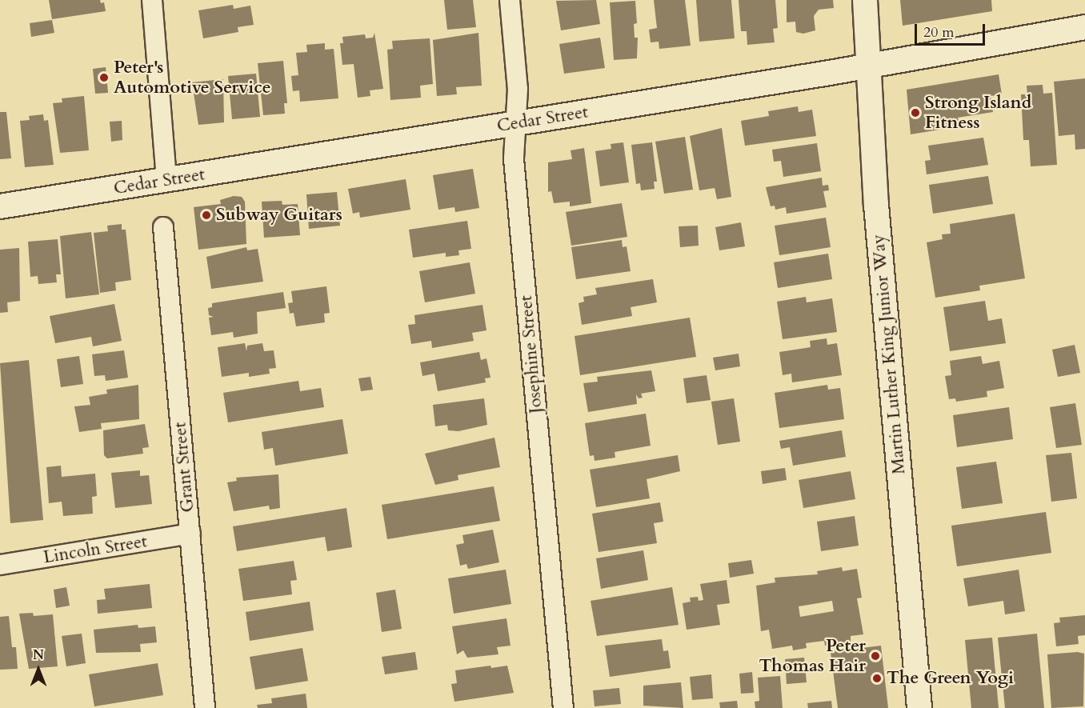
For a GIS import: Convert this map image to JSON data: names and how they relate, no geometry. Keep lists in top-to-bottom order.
{
  "streets": {
    "street": [
      "Cedar Street",
      "Josephine Street",
      "Martin Luther King Junior Way",
      "Grant Street",
      "Lincoln Street"
    ]
  },
  "crossings": [
    ["Cedar Street", "Josephine Street"],
    ["Cedar Street", "Martin Luther King Junior Way"],
    ["Grant Street", "Lincoln Street"]
  ],
  "places": [
    "Peter's Automotive Service",
    "Strong Island Fitness",
    "Subway Guitars",
    "Peter Thomas Hair",
    "The Green Yogi"
  ],
  "scale_bar": "20 m",
  "north": "top"
}
